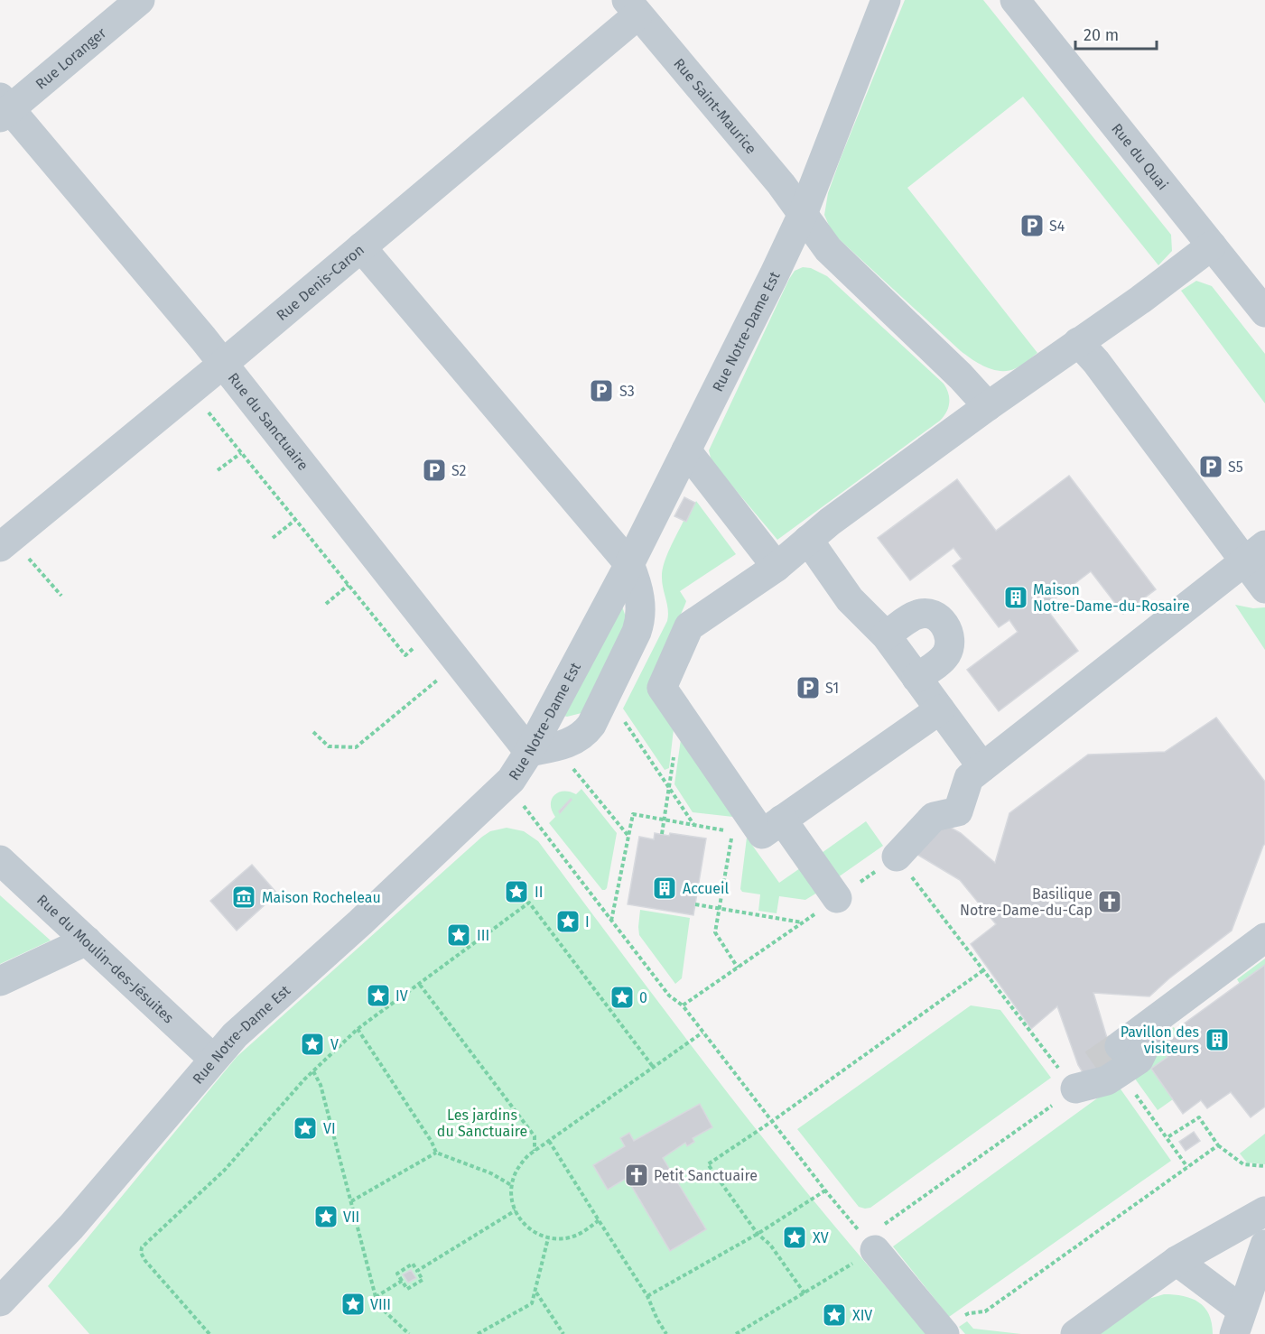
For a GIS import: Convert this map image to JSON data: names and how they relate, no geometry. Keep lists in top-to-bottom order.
{
  "streets": {
    "street": [
      "Rue Loranger",
      "Rue Saint-Maurice",
      "Rue du Quai",
      "Rue Denis-Caron",
      "Rue Notre-Dame Est",
      "Rue du Sanctuaire",
      "Rue du Moulin-des-Jésuites"
    ]
  },
  "crossings": [
    ["Rue Loranger", "Rue du Sanctuaire"],
    ["Rue Saint-Maurice", "Rue Denis-Caron"],
    ["Rue Saint-Maurice", "Rue Notre-Dame Est"],
    ["Rue Denis-Caron", "Rue du Sanctuaire"],
    ["Rue Notre-Dame Est", "Rue du Sanctuaire"],
    ["Rue Notre-Dame Est", "Rue du Moulin-des-Jésuites"]
  ],
  "parks": ["Les jardins du Sanctuaire"],
  "places": {
    "parking": [
      "S4",
      "S3",
      "S5",
      "S2",
      "S1"
    ],
    "building": ["Maison Notre-Dame-du-Rosaire", "Accueil", "Pavillon des visiteurs"],
    "place": [
      "II",
      "I",
      "III",
      "IV",
      "0",
      "V",
      "VI",
      "VII",
      "XV",
      "VIII",
      "XIV"
    ],
    "museum": ["Maison Rocheleau"],
    "church": ["Basilique Notre-Dame-du-Cap", "Petit Sanctuaire"]
  },
  "scale_bar": "20 m"
}
